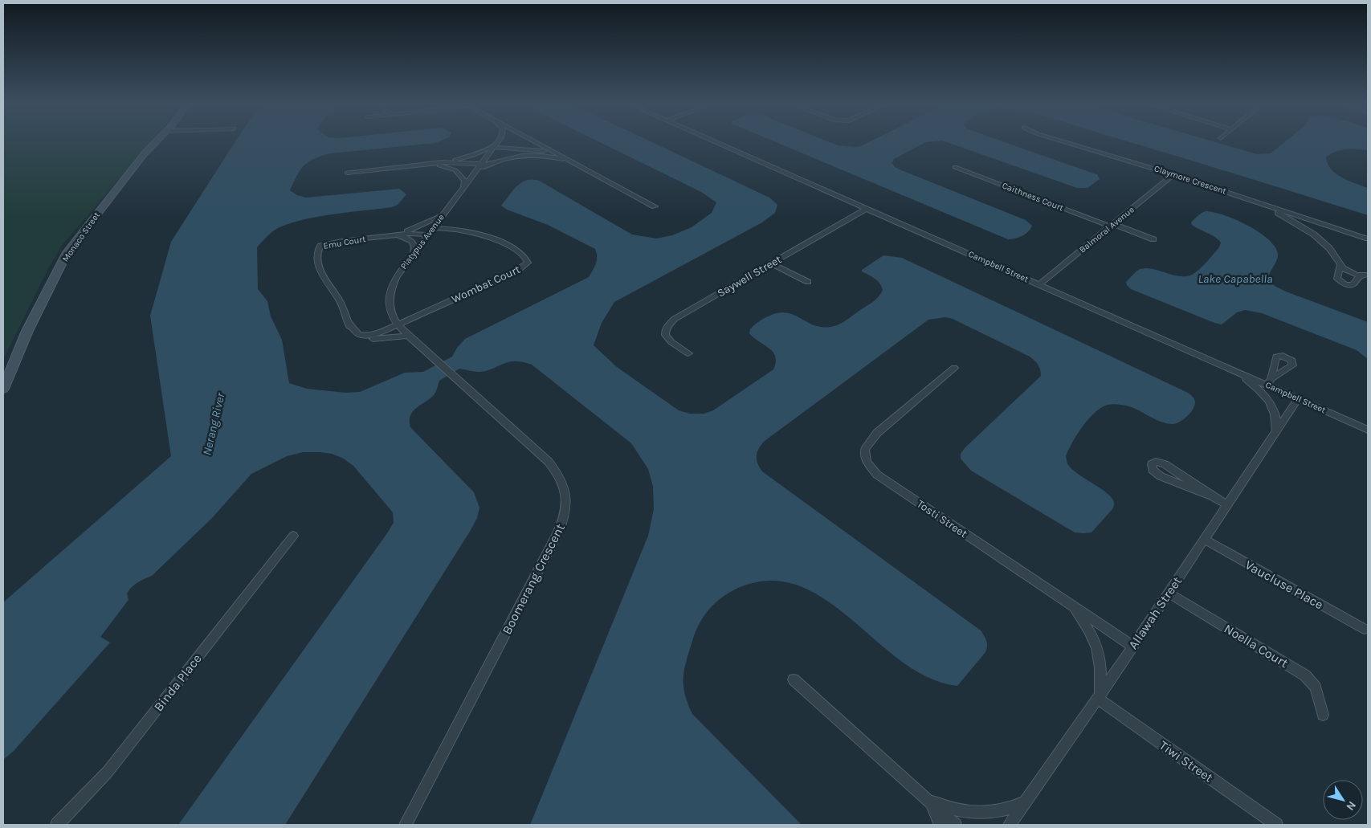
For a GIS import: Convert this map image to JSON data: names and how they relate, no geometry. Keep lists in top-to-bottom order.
{
  "streets": {
    "street": [
      "Claymore Crescent",
      "Caithness Court",
      "Balmoral Avenue",
      "Monaco Street",
      "Platypus Avenue",
      "Emu Court",
      "Campbell Street",
      "Saywell Street",
      "Wombat Court",
      "Tosti Street",
      "Boomerang Crescent",
      "Vaucluse Place",
      "Allawah Street",
      "Noella Court",
      "Binda Place",
      "Tiwi Street"
    ]
  },
  "crossings": [
    ["Claymore Crescent", "Balmoral Avenue"],
    ["Caithness Court", "Balmoral Avenue"],
    ["Balmoral Avenue", "Campbell Street"],
    ["Platypus Avenue", "Emu Court"],
    ["Platypus Avenue", "Wombat Court"],
    ["Platypus Avenue", "Boomerang Crescent"],
    ["Emu Court", "Wombat Court"],
    ["Campbell Street", "Saywell Street"],
    ["Campbell Street", "Allawah Street"],
    ["Tosti Street", "Allawah Street"],
    ["Vaucluse Place", "Allawah Street"],
    ["Allawah Street", "Noella Court"],
    ["Allawah Street", "Tiwi Street"]
  ],
  "water": ["Lake Capabella", "Nerang River"],
  "north": "bottom right"
}
